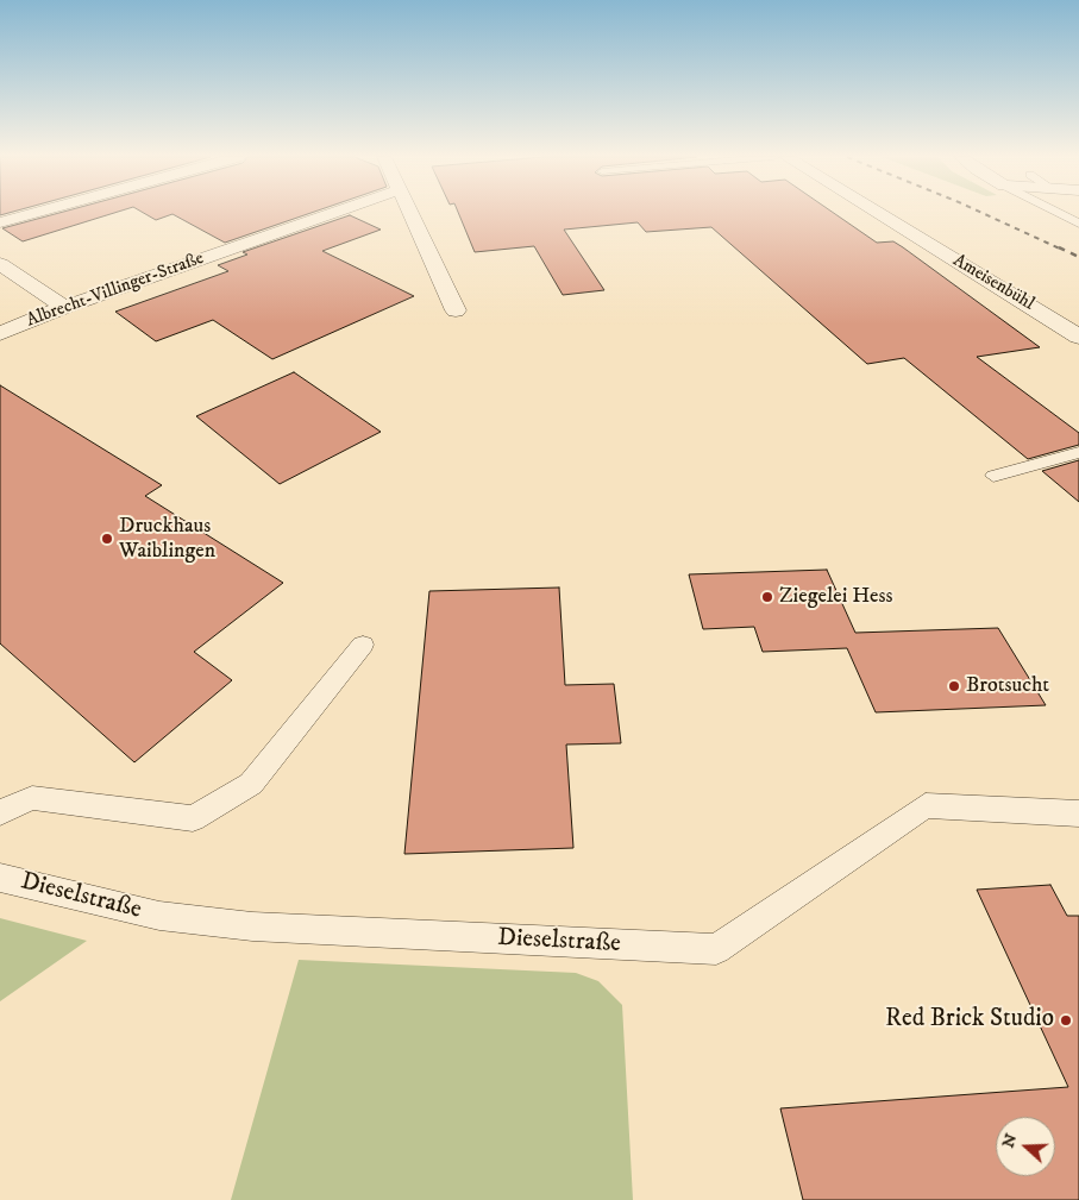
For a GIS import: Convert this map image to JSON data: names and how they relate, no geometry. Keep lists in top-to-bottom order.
{
  "streets": {
    "street": ["Ameisenbühl", "Albrecht-Villinger-Straße"],
    "lane": ["Dieselstraße"]
  },
  "places": [
    "Druckhaus Waiblingen",
    "Ziegelei Hess",
    "Brotsucht",
    "Red Brick Studio"
  ],
  "north": "left"
}
